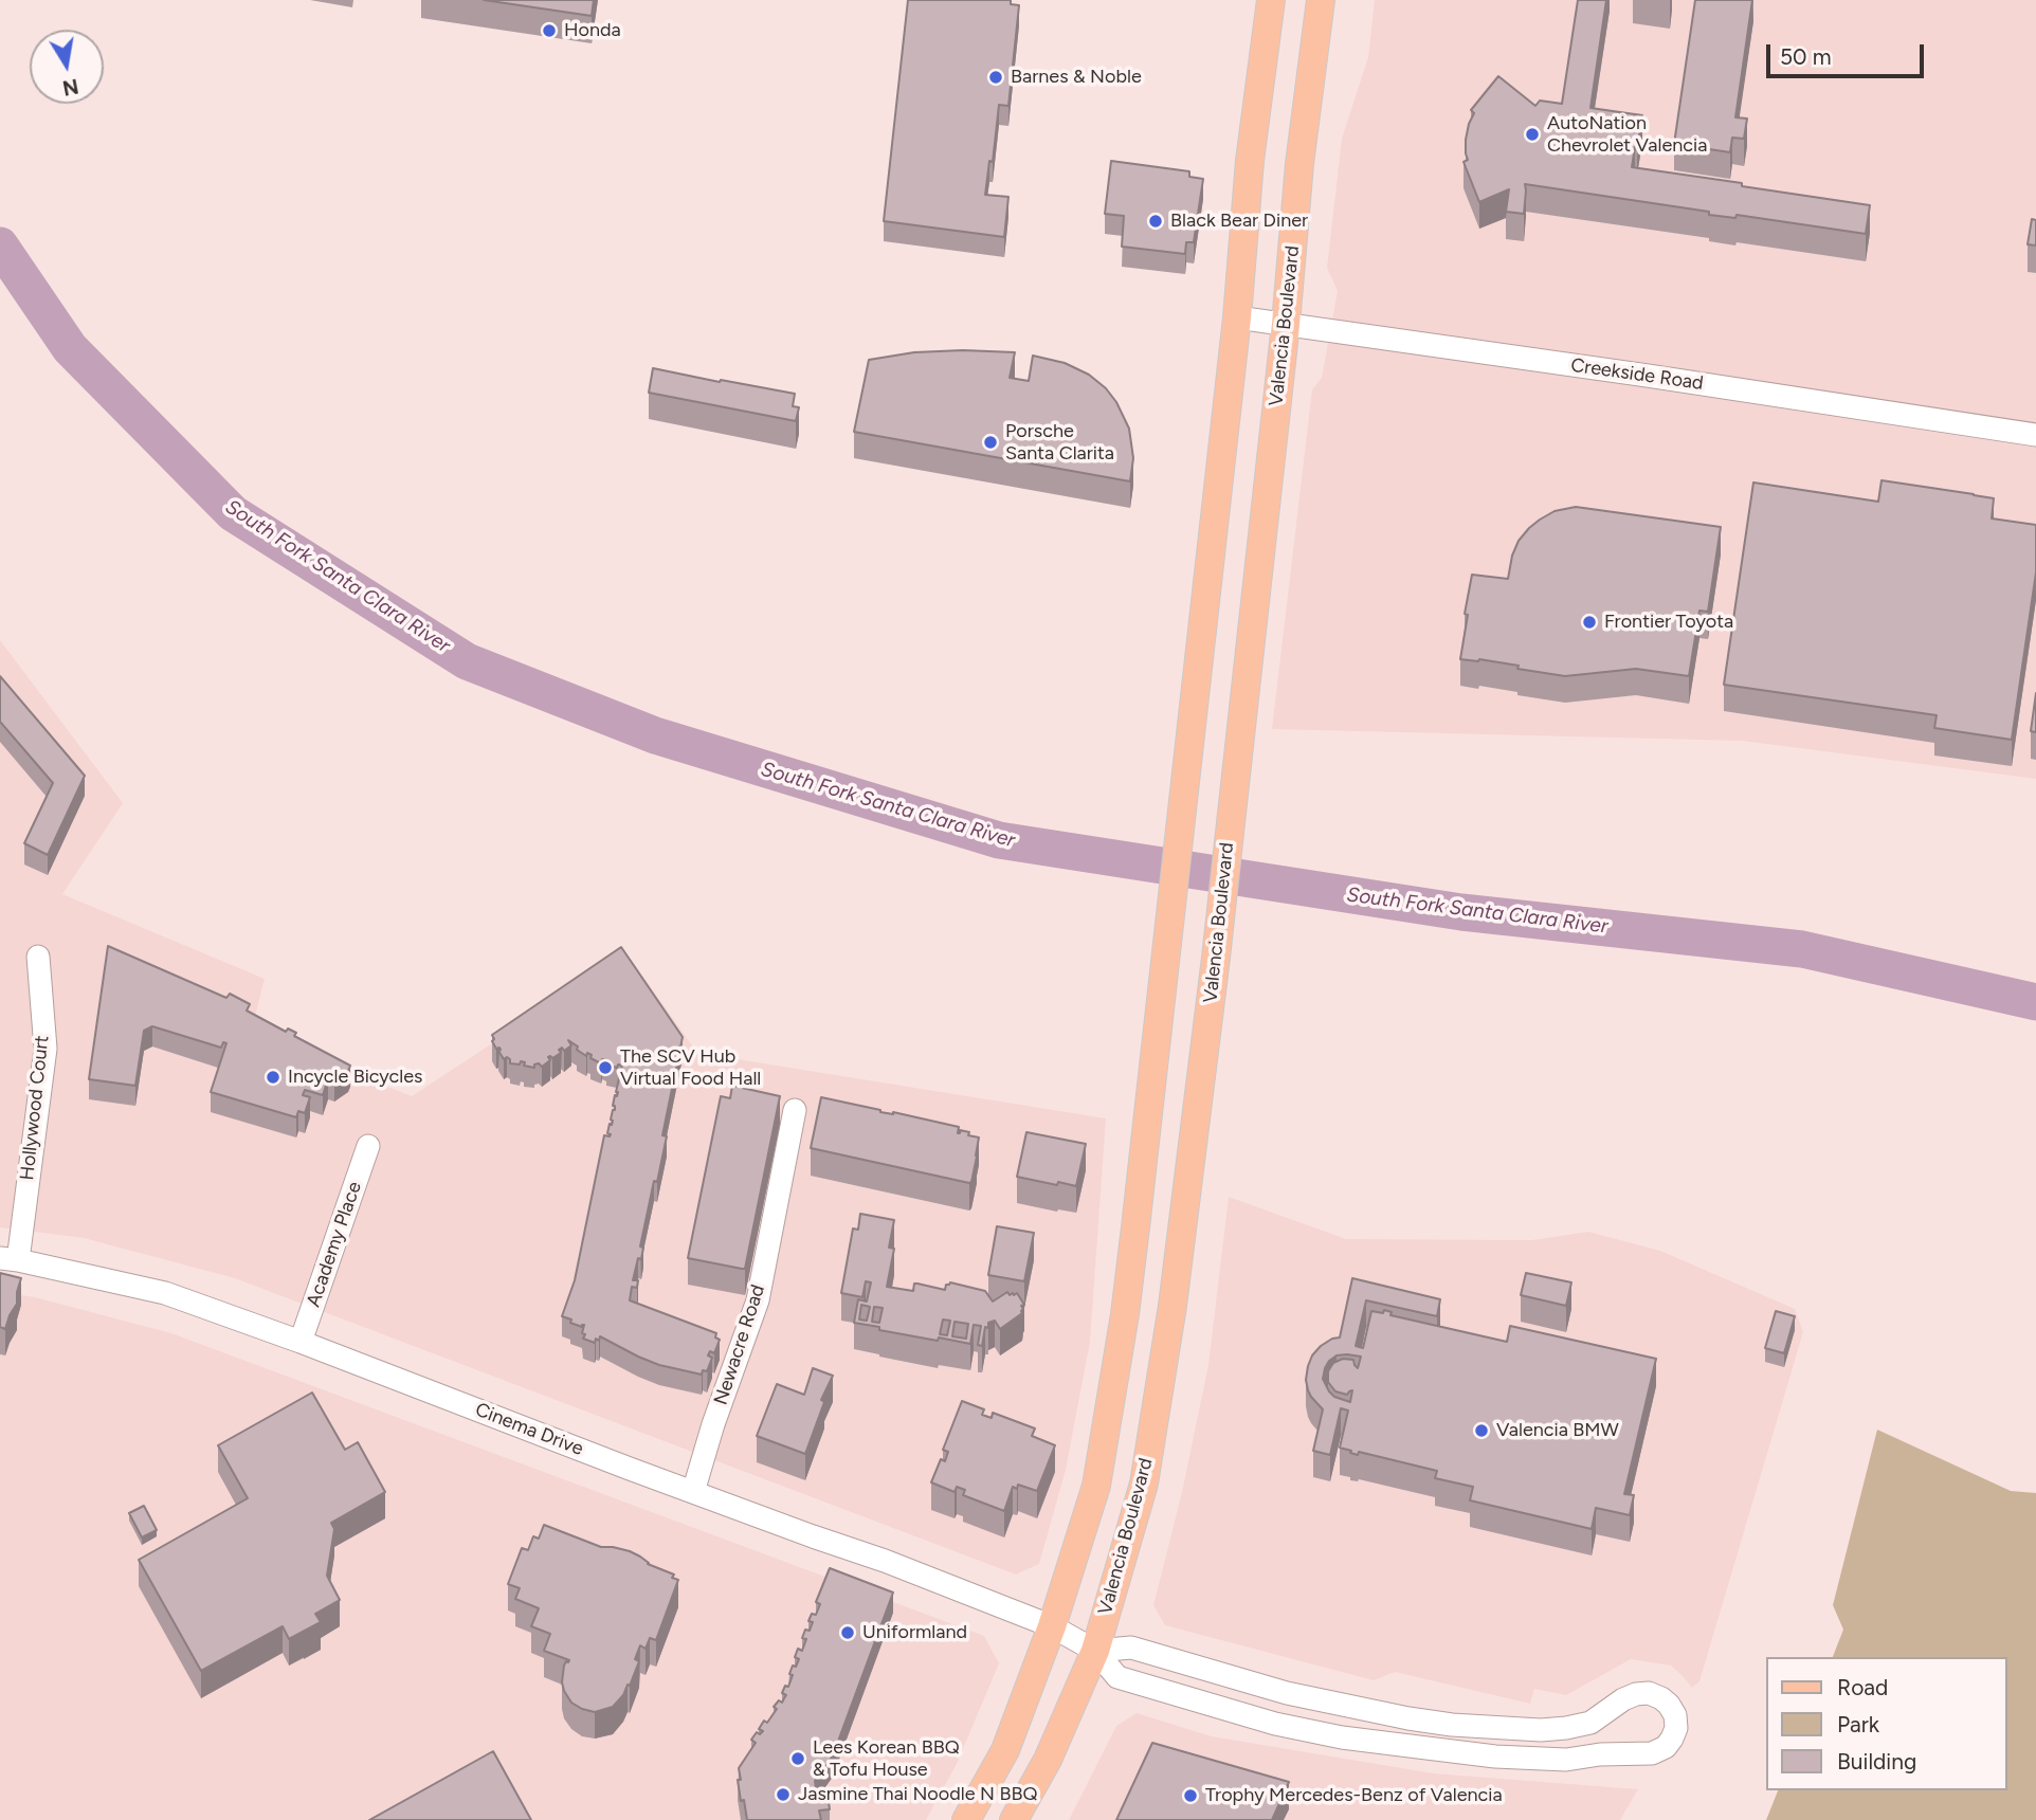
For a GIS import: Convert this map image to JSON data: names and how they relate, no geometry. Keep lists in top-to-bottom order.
{
  "streets": {
    "main road": ["Valencia Boulevard"],
    "street": [
      "Creekside Road",
      "Hollywood Court",
      "Academy Place",
      "Newacre Road",
      "Cinema Drive"
    ]
  },
  "crossings": [
    ["Valencia Boulevard", "Creekside Road"],
    ["Valencia Boulevard", "Cinema Drive"],
    ["Hollywood Court", "Cinema Drive"],
    ["Academy Place", "Cinema Drive"],
    ["Newacre Road", "Cinema Drive"]
  ],
  "water": ["South Fork Santa Clara River"],
  "places": [
    "Honda",
    "Barnes & Noble",
    "AutoNation Chevrolet Valencia",
    "Black Bear Diner",
    "Porsche Santa Clarita",
    "Frontier Toyota",
    "The SCV Hub Virtual Food Hall",
    "Incycle Bicycles",
    "Valencia BMW",
    "Uniformland",
    "Lees Korean BBQ & Tofu House",
    "Jasmine Thai Noodle N BBQ",
    "Trophy Mercedes-Benz of Valencia"
  ],
  "legend": ["Road", "Park", "Building"],
  "scale_bar": "50 m",
  "north": "bottom"
}
